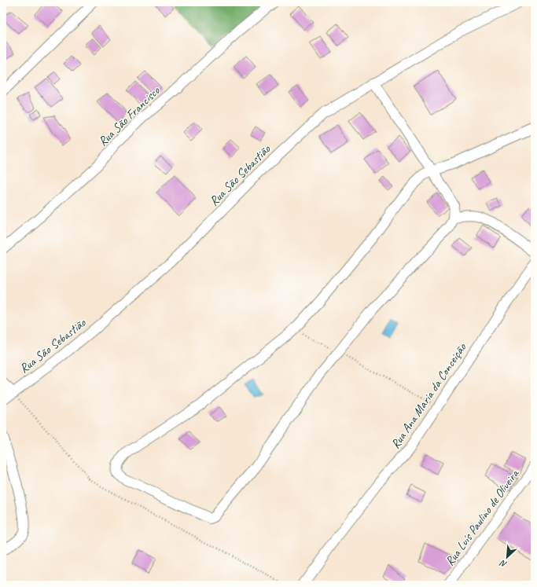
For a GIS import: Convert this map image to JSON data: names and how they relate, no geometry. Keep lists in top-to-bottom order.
{
  "streets": {
    "street": [
      "Rua São Francisco",
      "Rua São Sebastião",
      "Rua Ana Maria da Conceição",
      "Rua Luís Paulino de Oliveira"
    ]
  },
  "north": "bottom left"
}
